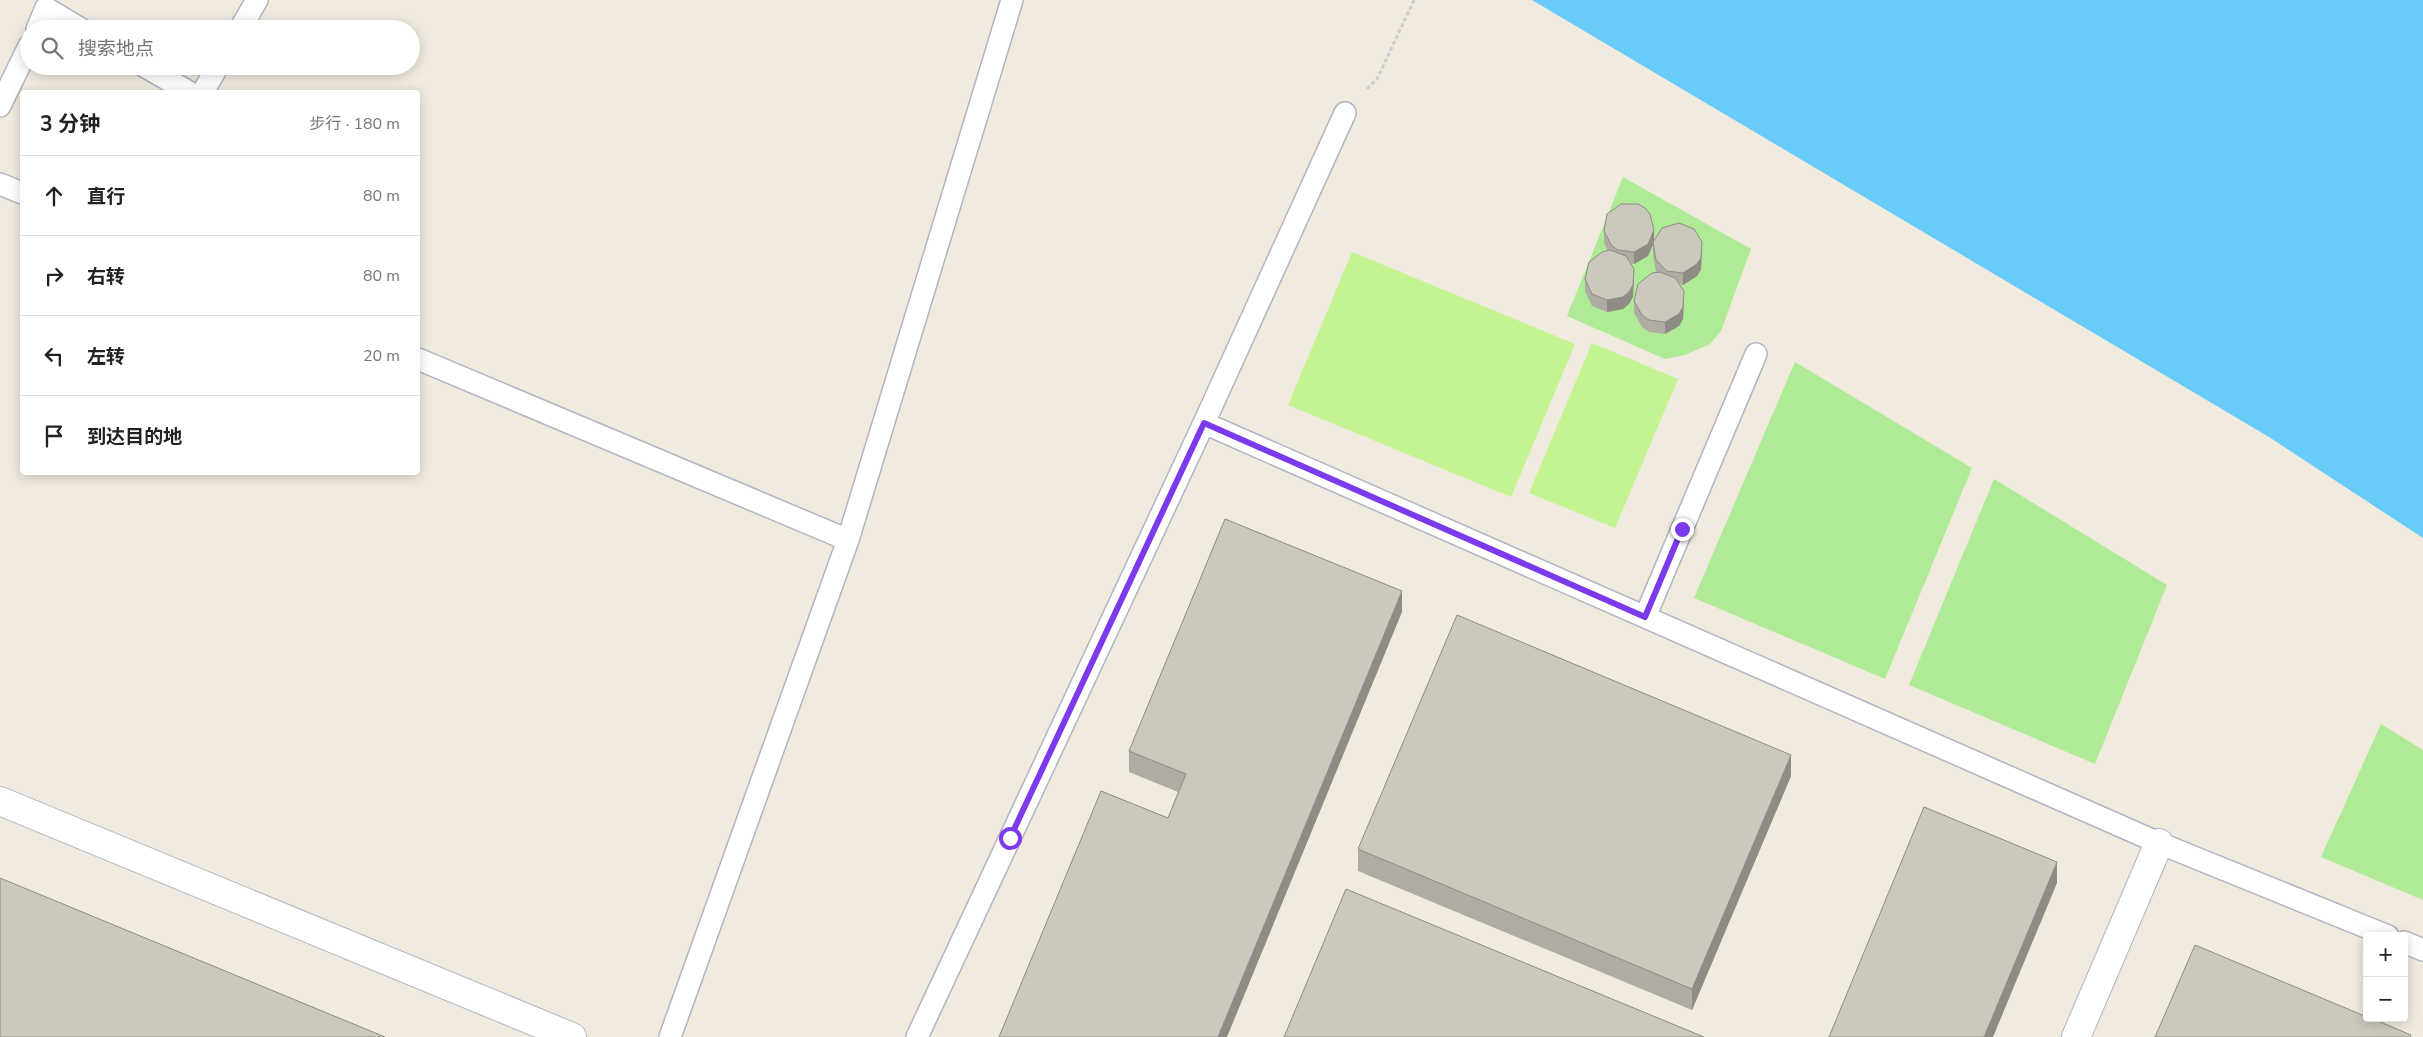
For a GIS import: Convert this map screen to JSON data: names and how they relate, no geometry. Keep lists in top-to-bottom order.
{
  "page": {
    "search": "搜索地点",
    "heading": ["3 分钟", "步行 · 180 m"],
    "list": [
      ["直行", "80 m"],
      ["右转", "80 m"],
      ["左转", "20 m"],
      "到达目的地"
    ],
    "map_buttons": ["+", "−"]
  }
}
